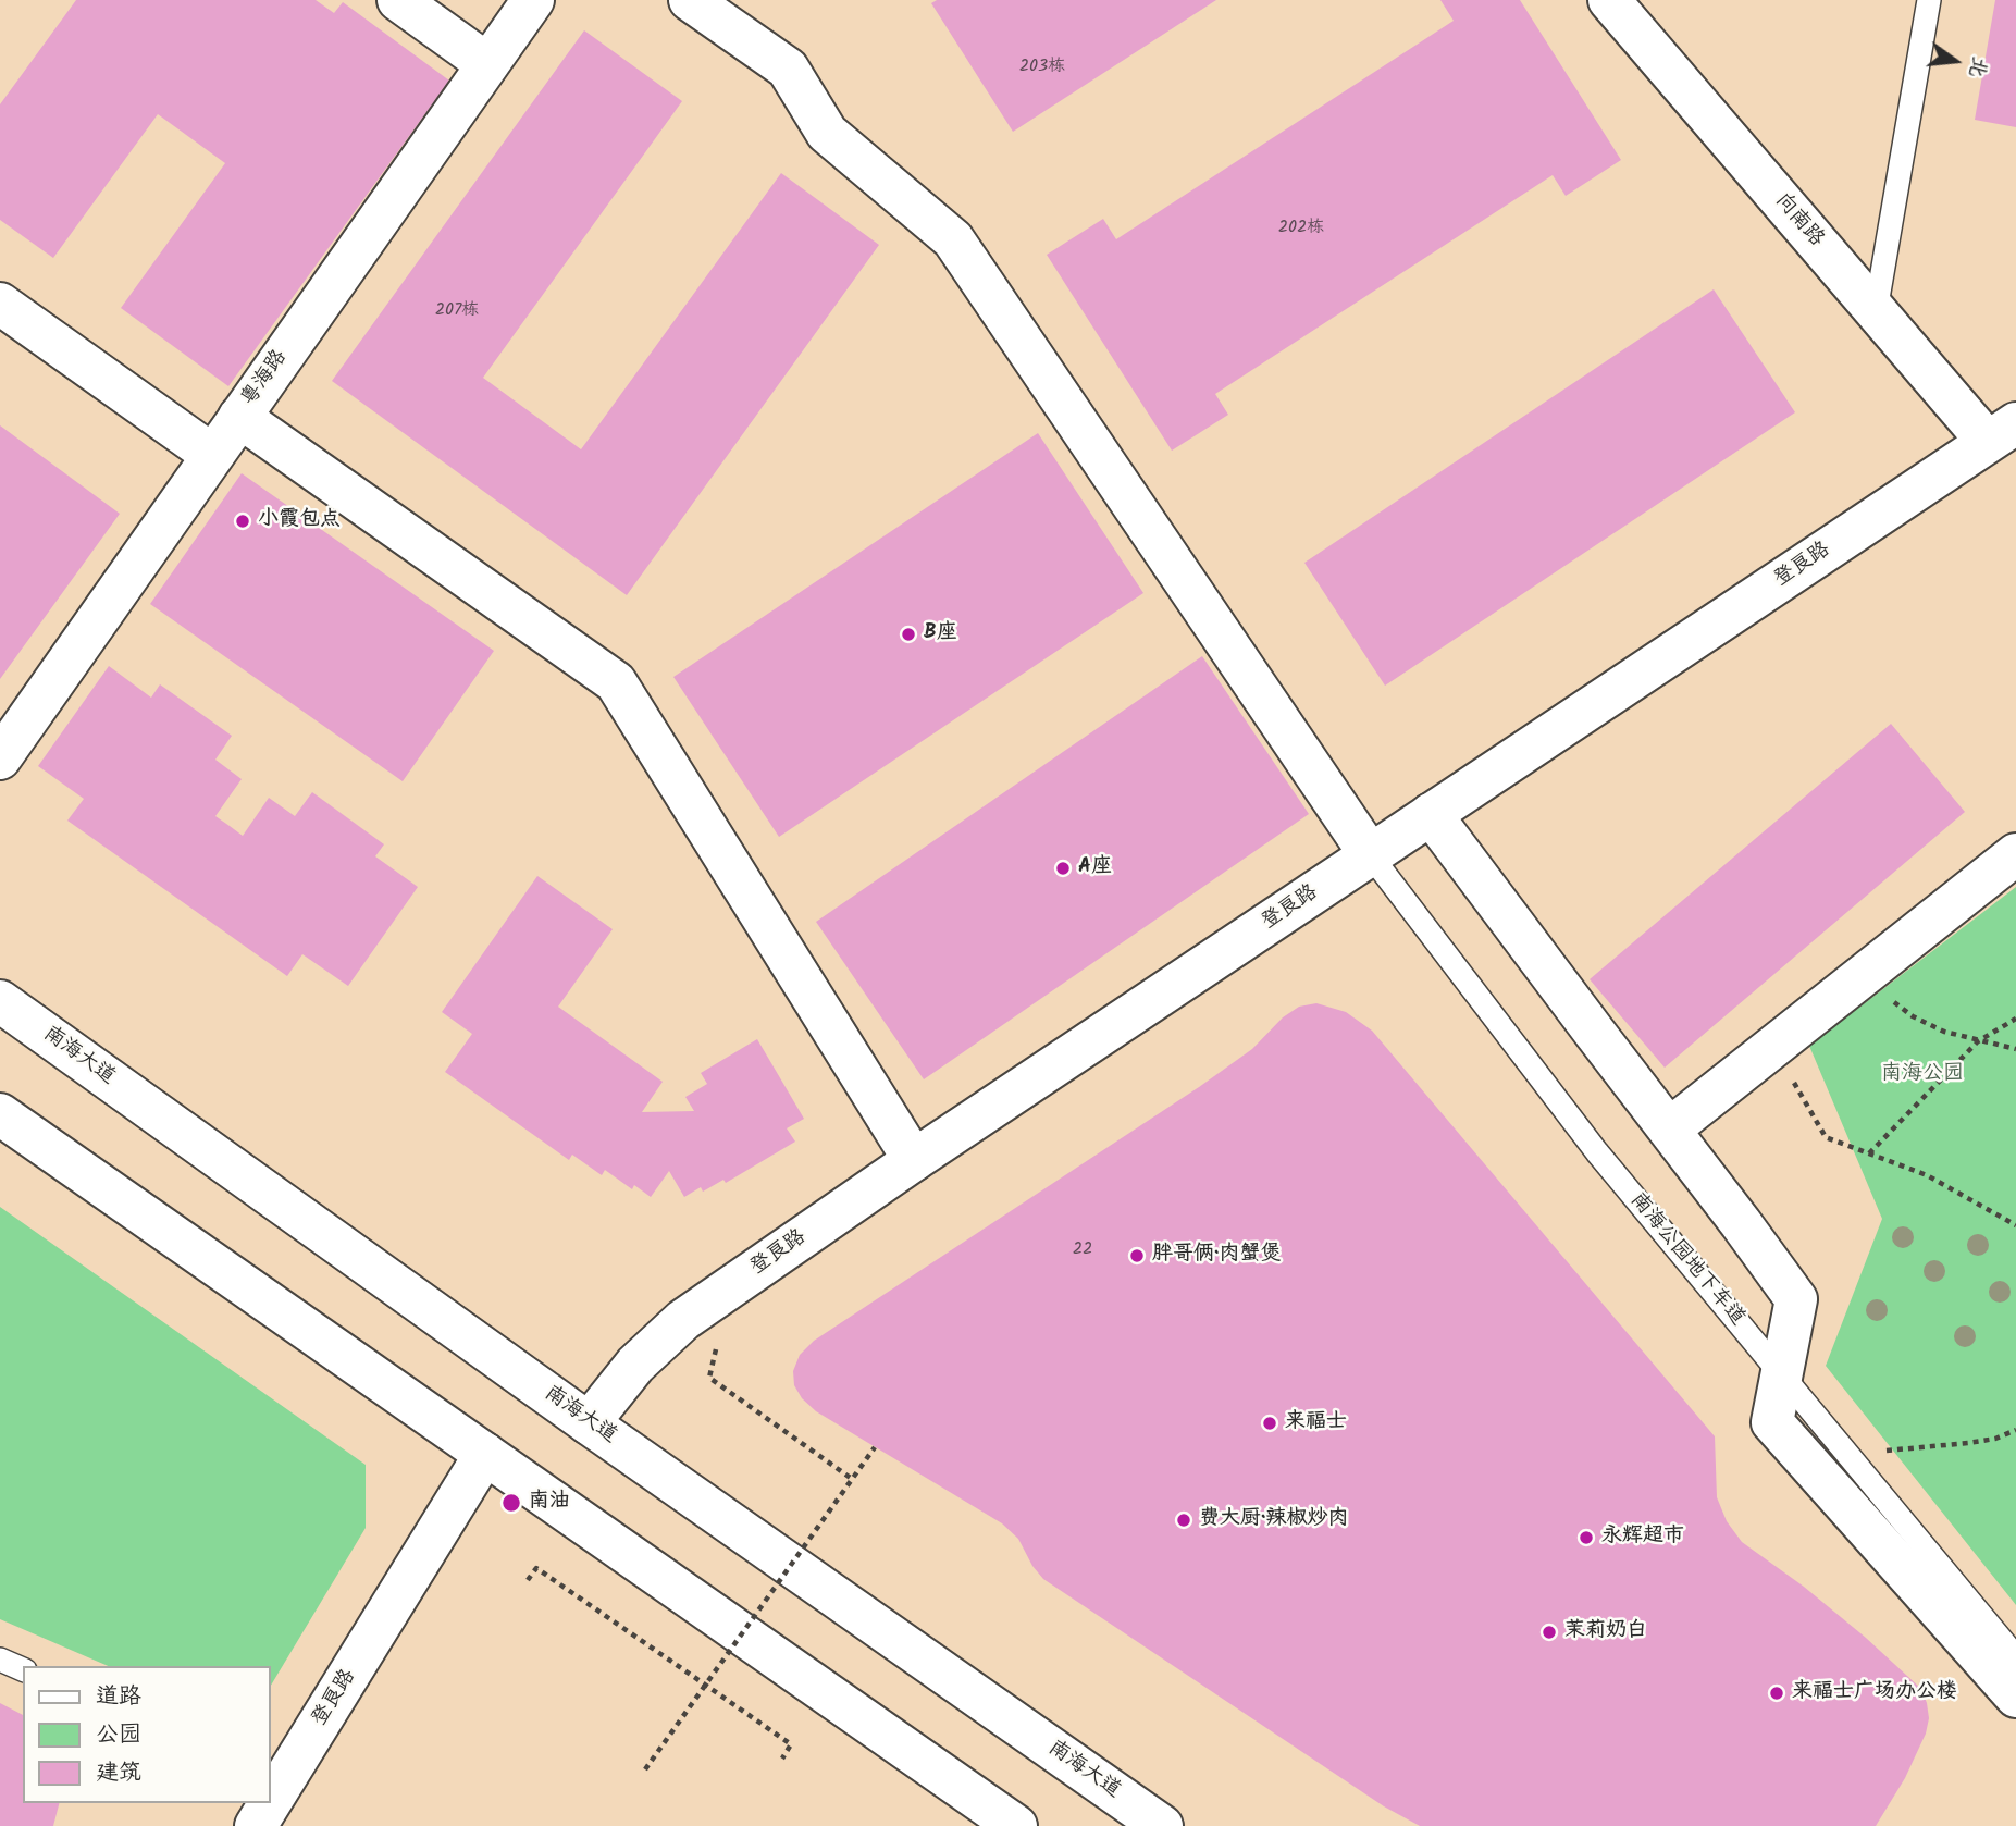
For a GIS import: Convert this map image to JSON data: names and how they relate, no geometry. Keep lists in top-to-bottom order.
{
  "streets": {
    "street": [
      "向南路",
      "粤海路",
      "登良路",
      "南海大道"
    ],
    "lane": ["南海公园地下车道"]
  },
  "crossings": [
    ["向南路", "登良路"],
    ["登良路", "南海大道"],
    ["登良路", "南海公园地下车道"]
  ],
  "parks": ["南海公园"],
  "places": [
    "小霞包点",
    "B座",
    "A座",
    "胖哥俩·肉蟹煲",
    "来福士",
    "南油",
    "费大厨·辣椒炒肉",
    "永辉超市",
    "茉莉奶白",
    "来福士广场办公楼"
  ],
  "house_numbers": [
    "203栋",
    "202栋",
    "207栋",
    "22"
  ],
  "legend": ["道路", "公园", "建筑"],
  "north": "right"
}
